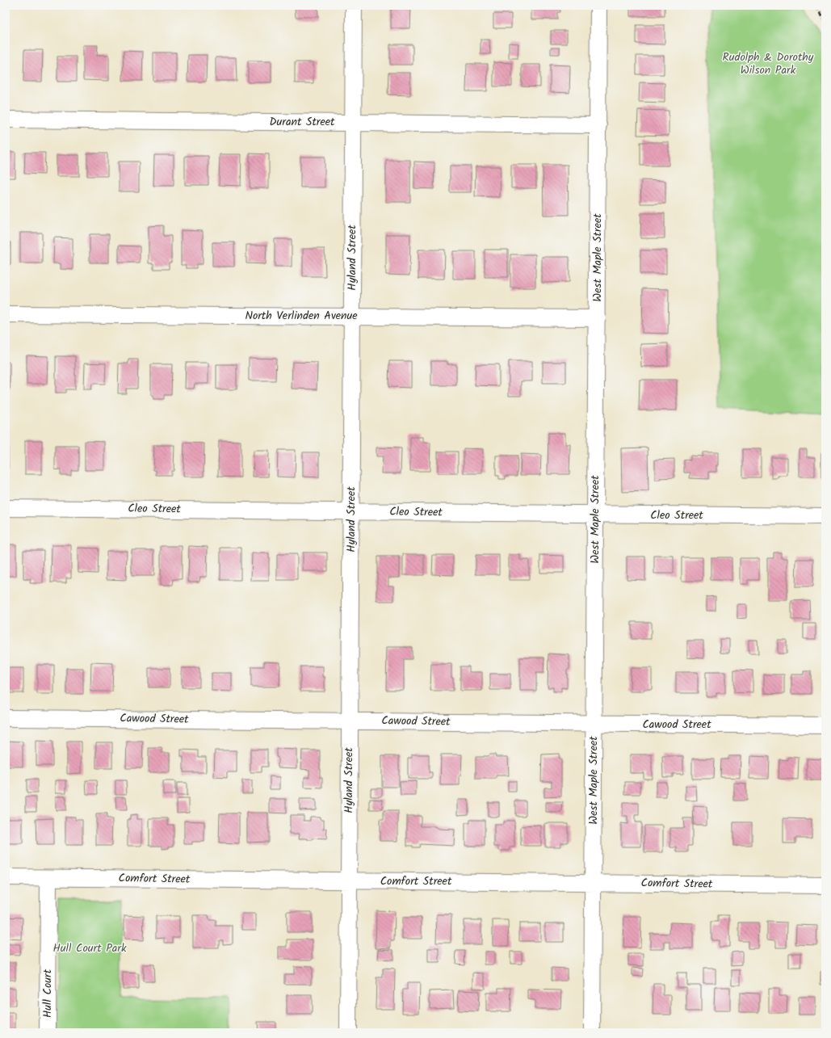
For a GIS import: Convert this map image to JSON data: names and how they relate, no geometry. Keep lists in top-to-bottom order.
{
  "streets": {
    "street": [
      "Durant Street",
      "Hyland Street",
      "West Maple Street",
      "North Verlinden Avenue",
      "Cleo Street",
      "Cawood Street",
      "Comfort Street",
      "Hull Court"
    ]
  },
  "crossings": [
    ["Durant Street", "Hyland Street"],
    ["Durant Street", "West Maple Street"],
    ["Hyland Street", "North Verlinden Avenue"],
    ["Hyland Street", "Cleo Street"],
    ["Hyland Street", "Cawood Street"],
    ["Hyland Street", "Comfort Street"],
    ["West Maple Street", "North Verlinden Avenue"],
    ["West Maple Street", "Cleo Street"],
    ["West Maple Street", "Cawood Street"],
    ["West Maple Street", "Comfort Street"],
    ["Comfort Street", "Hull Court"]
  ],
  "parks": ["Rudolph & Dorothy Wilson Park", "Hull Court Park"]
}
